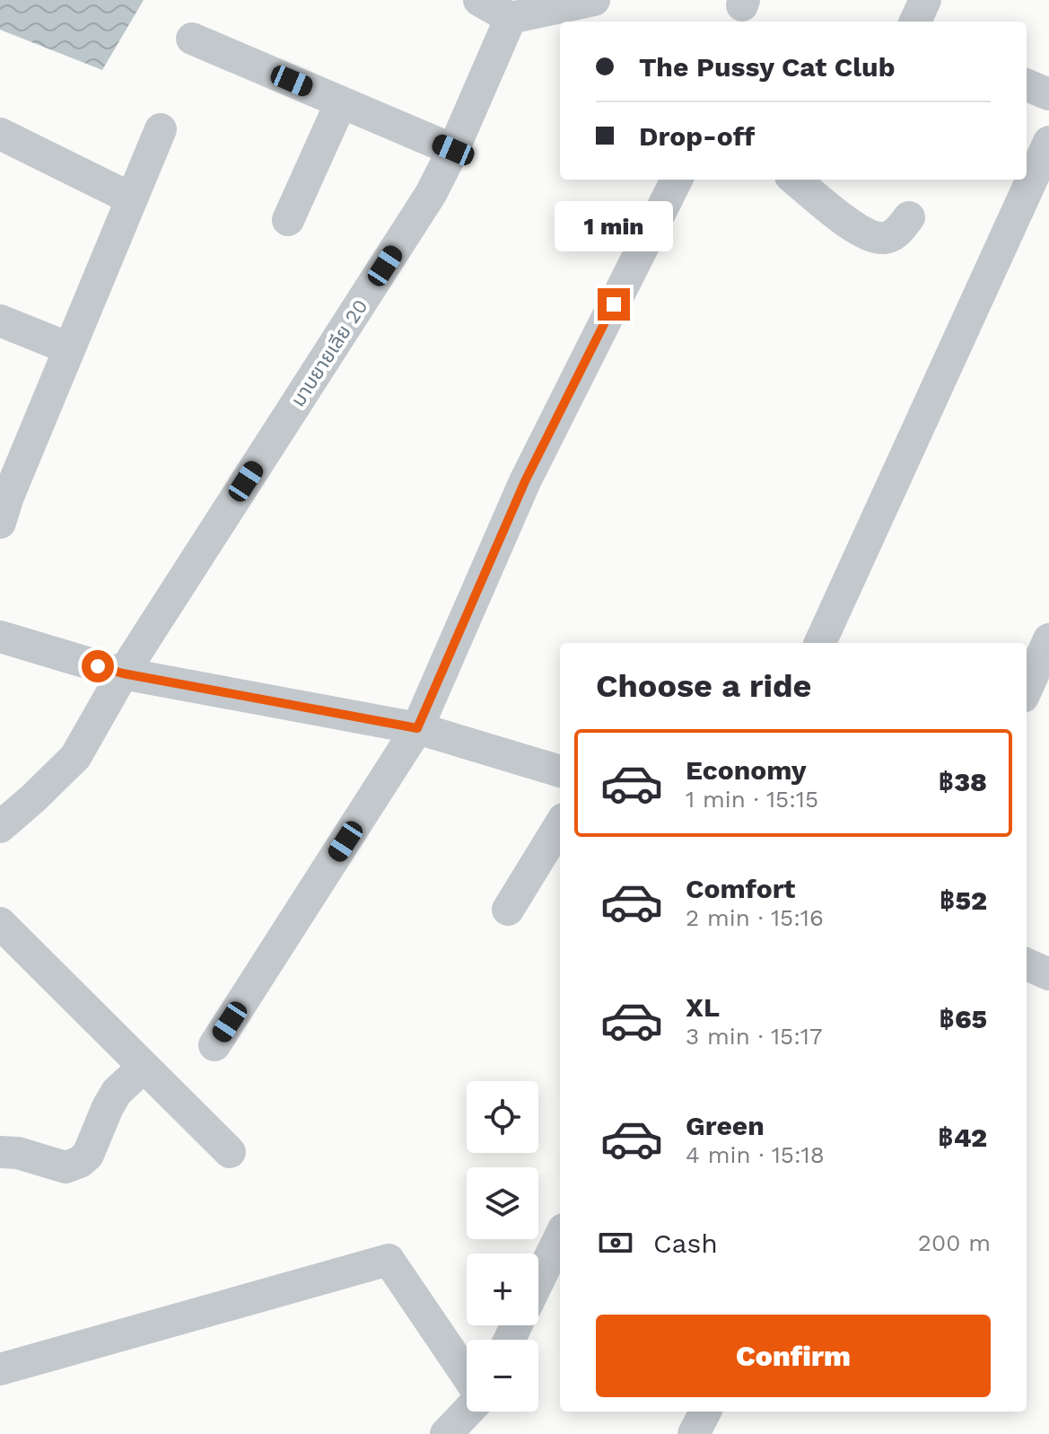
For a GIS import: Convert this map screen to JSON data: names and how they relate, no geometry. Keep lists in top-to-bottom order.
{
  "streets": {
    "street": ["มาบยายเลีย 20"]
  },
  "page": {
    "banner": ["The Pussy Cat Club", "Drop-off"],
    "bubble": "1 min",
    "heading": "Choose a ride",
    "list": [
      {
        "name": "Economy",
        "note": "1 min · 15:15",
        "value": "฿38"
      },
      {
        "name": "Comfort",
        "note": "2 min · 15:16",
        "value": "฿52"
      },
      {
        "name": "XL",
        "note": "3 min · 15:17",
        "value": "฿65"
      },
      {
        "name": "Green",
        "note": "4 min · 15:18",
        "value": "฿42"
      }
    ],
    "map_buttons": ["+", "−"],
    "pay": ["Cash", "200 m"],
    "buttons": "Confirm"
  }
}
